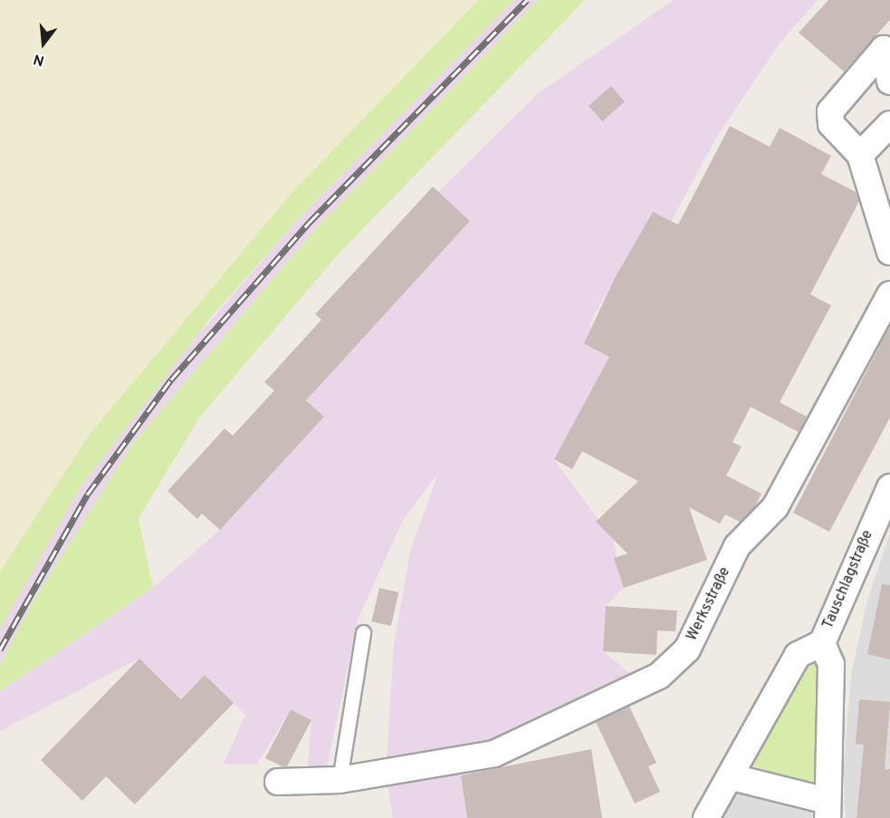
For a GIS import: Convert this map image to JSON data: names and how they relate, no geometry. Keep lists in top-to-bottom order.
{
  "streets": {
    "street": ["Tauschlagstraße", "Werksstraße"]
  },
  "north": "bottom"
}
